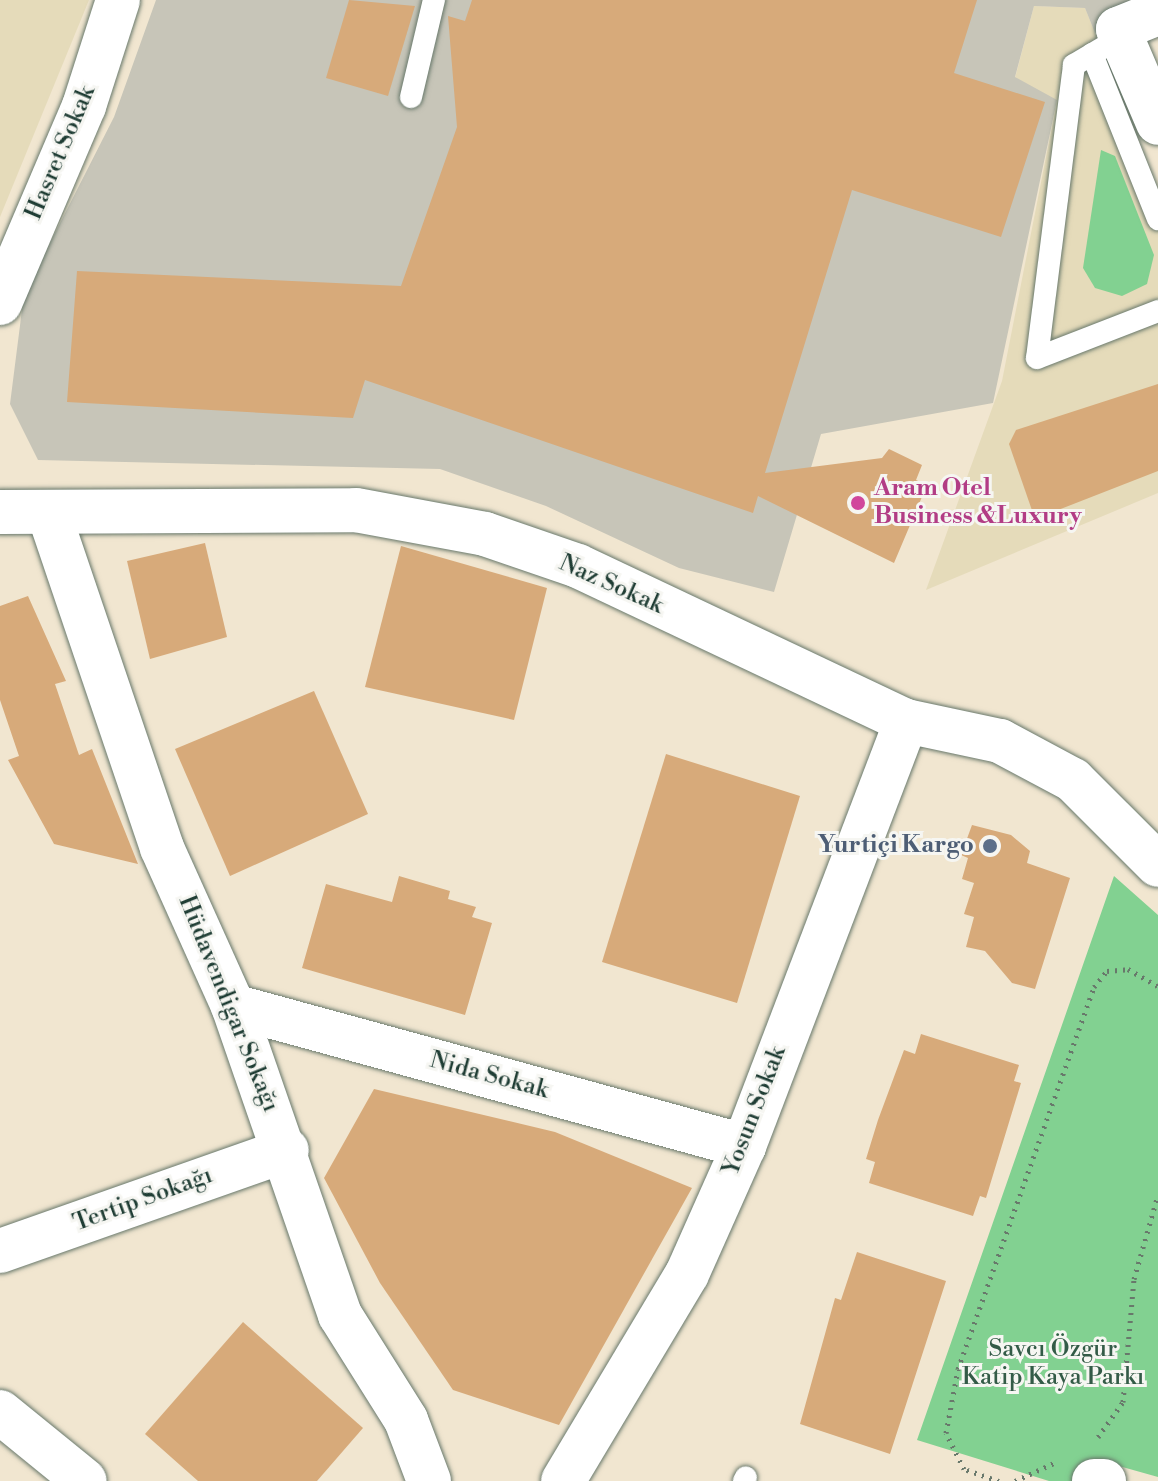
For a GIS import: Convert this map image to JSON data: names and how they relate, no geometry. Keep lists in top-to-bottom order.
{
  "streets": {
    "street": [
      "Hasret Sokak",
      "Naz Sokak",
      "Hüdavendigar Sokağı",
      "Nida Sokak",
      "Yosun Sokak",
      "Tertip Sokağı"
    ]
  },
  "crossings": [
    ["Naz Sokak", "Hüdavendigar Sokağı"],
    ["Naz Sokak", "Yosun Sokak"],
    ["Hüdavendigar Sokağı", "Nida Sokak"],
    ["Hüdavendigar Sokağı", "Tertip Sokağı"],
    ["Nida Sokak", "Yosun Sokak"]
  ],
  "parks": ["Savcı Özgür Katip Kaya Parkı"],
  "places": ["Aram Otel Business &Luxury", "Yurtiçi Kargo"]
}
